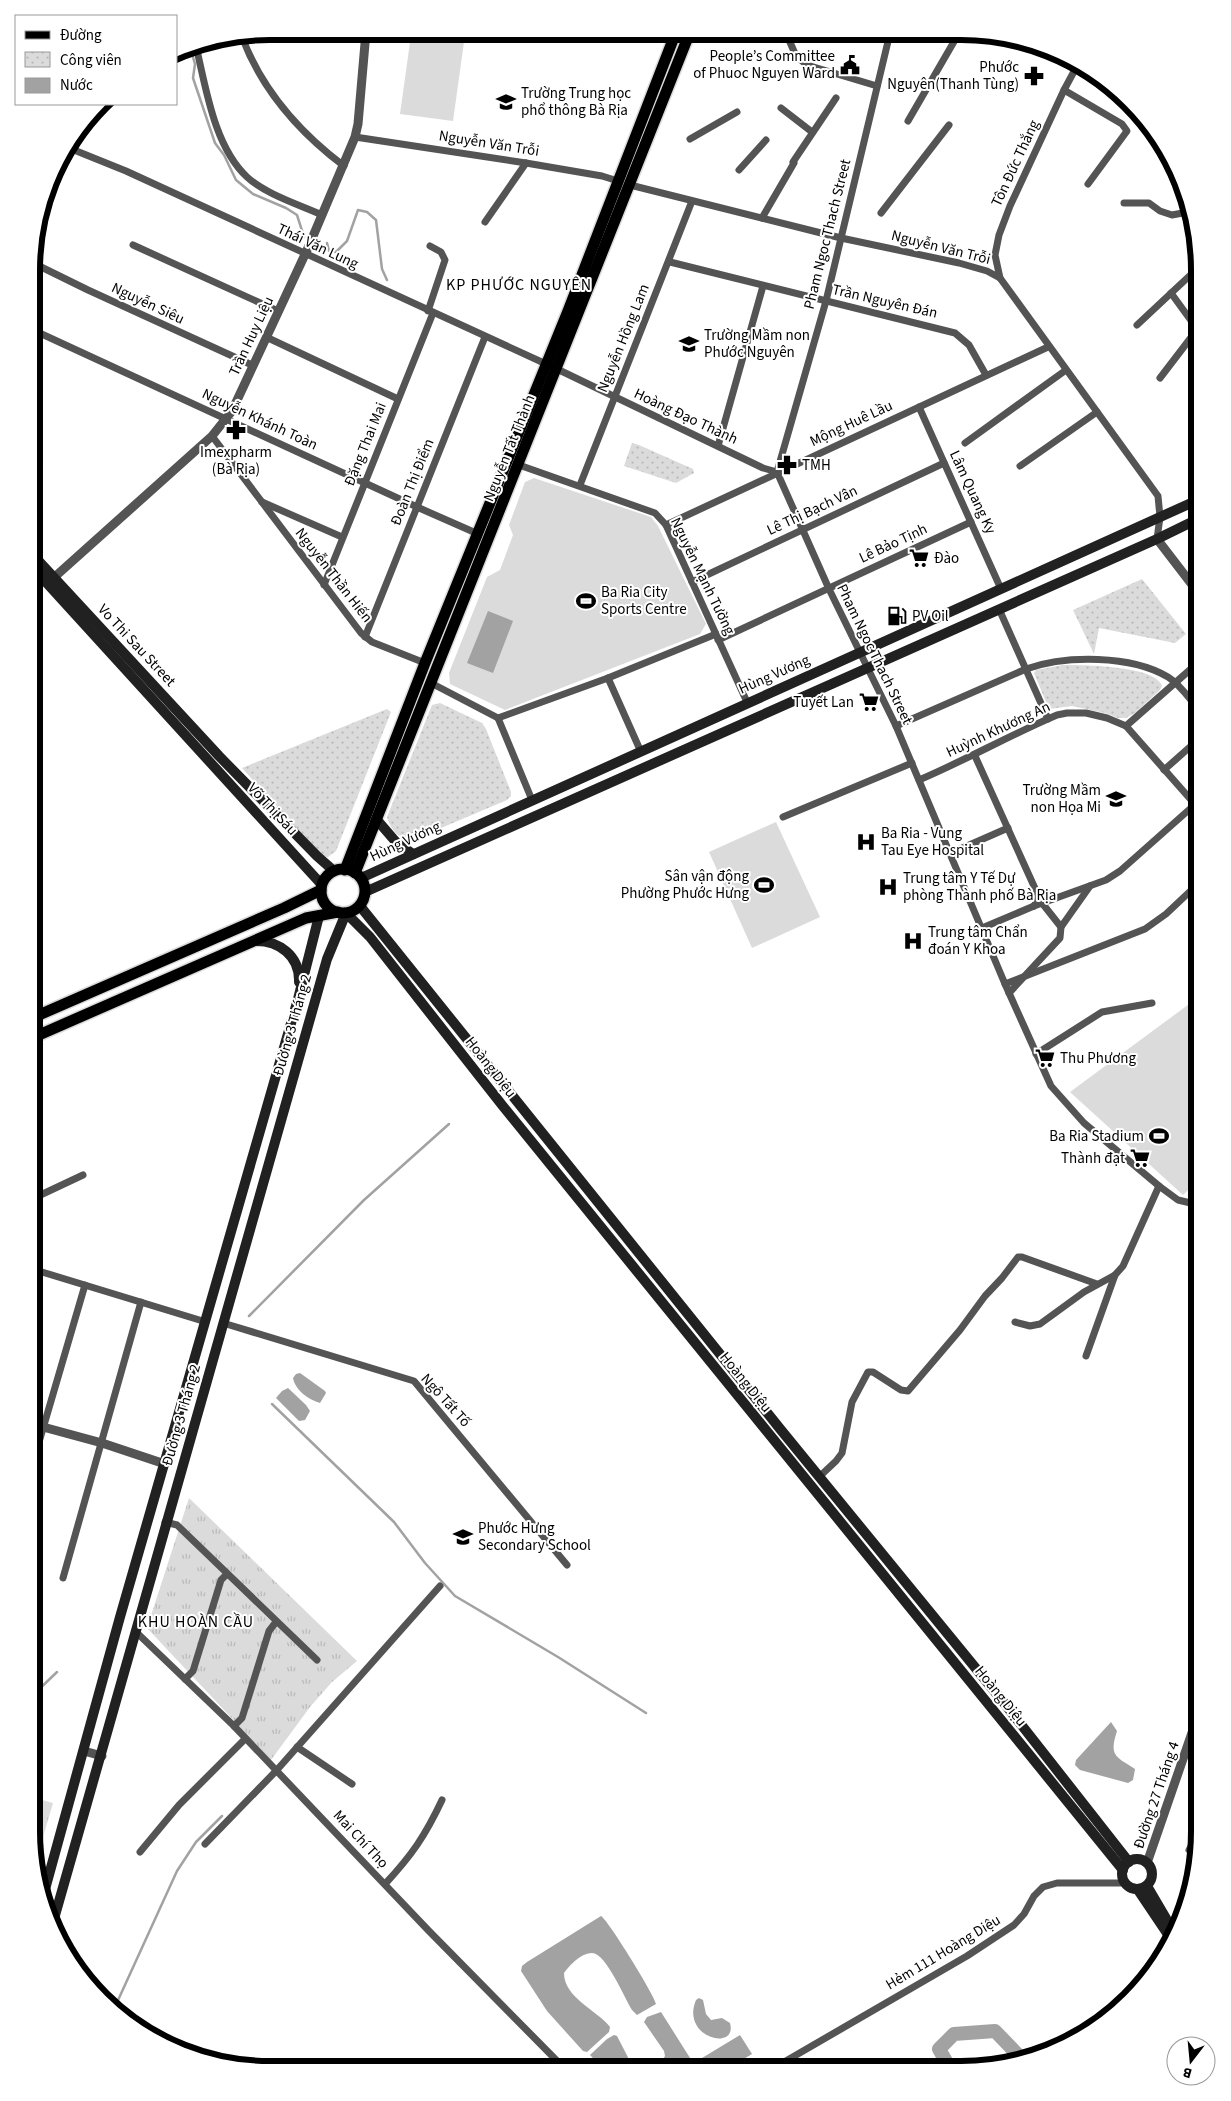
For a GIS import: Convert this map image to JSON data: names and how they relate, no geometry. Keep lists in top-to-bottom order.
{
  "streets": {
    "main road": [
      "Nguyễn Tất Thành",
      "Hùng Vương",
      "Võ Thị Sáu",
      "Đường 3 Tháng 2",
      "Hoàng Diệu"
    ],
    "street": [
      "Nguyễn Văn Trỗi",
      "Tôn Đức Thắng",
      "Pham Ngoc Thach Street",
      "Thái Văn Lung",
      "Trần Nguyên Đán",
      "Nguyễn Siêu",
      "Trần Huy Liệu",
      "Nguyễn Hồng Lam",
      "Hoàng Đạo Thành",
      "Nguyễn Khánh Toàn",
      "Mộng Huê Lầu",
      "Đặng Thai Mai",
      "Đoàn Thị Điểm",
      "Lâm Quang Ky",
      "Lê Thị Bạch Vân",
      "Lê Bảo Tịnh",
      "Nguyễn Thần Hiến",
      "Nguyễn Mạnh Tường",
      "Huỳnh Khương An",
      "Ngô Tất Tố",
      "Đường 27 Tháng 4",
      "Mai Chí Thọ",
      "Hẻm 111 Hoàng Diệu"
    ]
  },
  "crossings": [
    ["Nguyễn Văn Trỗi", "Tôn Đức Thắng"],
    ["Nguyễn Văn Trỗi", "Pham Ngoc Thach Street"],
    ["Nguyễn Văn Trỗi", "Trần Huy Liệu"],
    ["Nguyễn Văn Trỗi", "Nguyễn Hồng Lam"],
    ["Nguyễn Văn Trỗi", "Mộng Huê Lầu"],
    ["Nguyễn Văn Trỗi", "Nguyễn Tất Thành"],
    ["Nguyễn Văn Trỗi", "Hùng Vương"],
    ["Pham Ngoc Thach Street", "Trần Nguyên Đán"],
    ["Pham Ngoc Thach Street", "Hoàng Đạo Thành"],
    ["Pham Ngoc Thach Street", "Mộng Huê Lầu"],
    ["Pham Ngoc Thach Street", "Lê Thị Bạch Vân"],
    ["Pham Ngoc Thach Street", "Lê Bảo Tịnh"],
    ["Pham Ngoc Thach Street", "Hùng Vương"],
    ["Pham Ngoc Thach Street", "Huỳnh Khương An"],
    ["Thái Văn Lung", "Trần Huy Liệu"],
    ["Thái Văn Lung", "Hoàng Đạo Thành"],
    ["Thái Văn Lung", "Đặng Thai Mai"],
    ["Thái Văn Lung", "Nguyễn Tất Thành"],
    ["Thái Văn Lung", "Đoàn Thị Điểm"],
    ["Trần Nguyên Đán", "Nguyễn Hồng Lam"],
    ["Trần Nguyên Đán", "Mộng Huê Lầu"],
    ["Nguyễn Siêu", "Trần Huy Liệu"],
    ["Trần Huy Liệu", "Nguyễn Khánh Toàn"],
    ["Trần Huy Liệu", "Nguyễn Thần Hiến"],
    ["Trần Huy Liệu", "Võ Thị Sáu"],
    ["Nguyễn Hồng Lam", "Hoàng Đạo Thành"],
    ["Nguyễn Hồng Lam", "Nguyễn Mạnh Tường"],
    ["Hoàng Đạo Thành", "Mộng Huê Lầu"],
    ["Hoàng Đạo Thành", "Nguyễn Tất Thành"],
    ["Nguyễn Khánh Toàn", "Đặng Thai Mai"],
    ["Nguyễn Khánh Toàn", "Nguyễn Tất Thành"],
    ["Nguyễn Khánh Toàn", "Đoàn Thị Điểm"],
    ["Mộng Huê Lầu", "Lâm Quang Ky"],
    ["Mộng Huê Lầu", "Nguyễn Mạnh Tường"],
    ["Đặng Thai Mai", "Nguyễn Thần Hiến"],
    ["Nguyễn Tất Thành", "Nguyễn Thần Hiến"],
    ["Nguyễn Tất Thành", "Nguyễn Mạnh Tường"],
    ["Nguyễn Tất Thành", "Hùng Vương"],
    ["Nguyễn Tất Thành", "Võ Thị Sáu"],
    ["Nguyễn Tất Thành", "Đường 3 Tháng 2"],
    ["Nguyễn Tất Thành", "Hoàng Diệu"],
    ["Đoàn Thị Điểm", "Nguyễn Thần Hiến"],
    ["Lâm Quang Ky", "Lê Thị Bạch Vân"],
    ["Lâm Quang Ky", "Lê Bảo Tịnh"],
    ["Lâm Quang Ky", "Hùng Vương"],
    ["Lê Thị Bạch Vân", "Nguyễn Mạnh Tường"],
    ["Lê Bảo Tịnh", "Nguyễn Mạnh Tường"],
    ["Nguyễn Mạnh Tường", "Hùng Vương"],
    ["Hùng Vương", "Võ Thị Sáu"],
    ["Hùng Vương", "Đường 3 Tháng 2"],
    ["Hùng Vương", "Hoàng Diệu"],
    ["Võ Thị Sáu", "Đường 3 Tháng 2"],
    ["Võ Thị Sáu", "Hoàng Diệu"],
    ["Đường 3 Tháng 2", "Hoàng Diệu"],
    ["Đường 3 Tháng 2", "Ngô Tất Tố"],
    ["Đường 3 Tháng 2", "Mai Chí Thọ"],
    ["Hoàng Diệu", "Đường 27 Tháng 4"],
    ["Hoàng Diệu", "Hẻm 111 Hoàng Diệu"],
    ["Đường 27 Tháng 4", "Hẻm 111 Hoàng Diệu"]
  ],
  "districts": ["KP PHƯỚC NGUYÊN", "KHU HOÀN CẦU"],
  "places": {
    "public building": ["People’s Committee of Phuoc Nguyen Ward"],
    "pharmacy": ["Phước Nguyên(Thanh Tùng)", "Imexpharm (Bà Rịa)", "TMH"],
    "school or university": [
      "Trường Trung học phổ thông Bà Rịa",
      "Trường Mầm non Phước Nguyên",
      "Trường Mầm non Họa Mi",
      "Phước Hưng Secondary School"
    ],
    "supermarket": [
      "Đào",
      "Tuyết Lan",
      "Thu Phương",
      "Thành đạt"
    ],
    "sports": ["Ba Ria City Sports Centre", "Sân vận động Phường Phước Hưng", "Ba Ria Stadium"],
    "fuel station": ["PV Oil"],
    "hospital": ["Ba Ria - Vung Tau Eye Hospital", "Trung tâm Y Tế Dự phòng Thành phố Bà Rịa", "Trung tâm Chẩn đoán Y Khoa"]
  },
  "legend": ["Đường", "Công viên", "Nước"],
  "north": "bottom"
}
